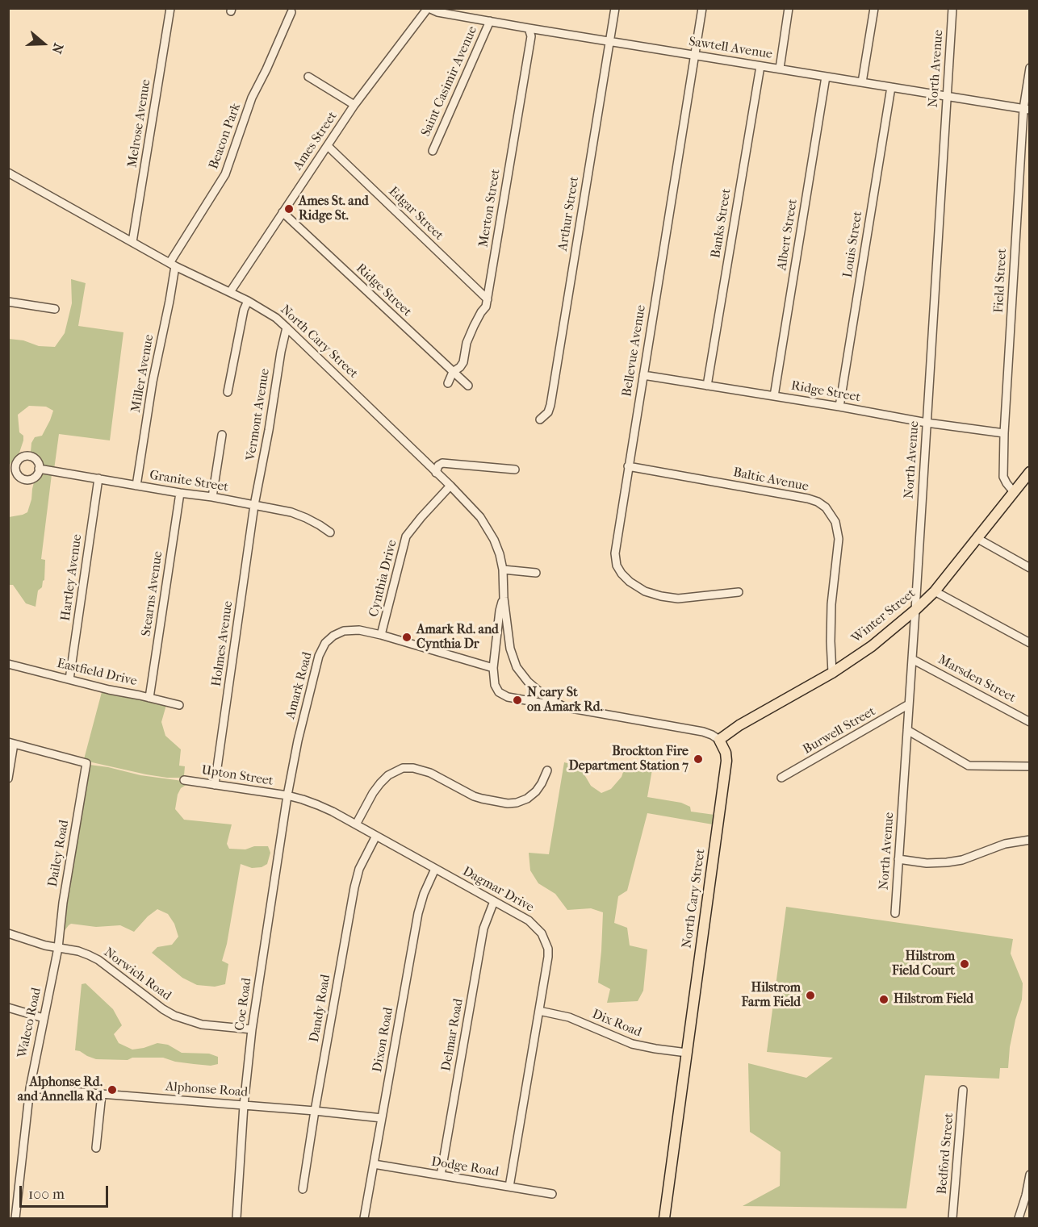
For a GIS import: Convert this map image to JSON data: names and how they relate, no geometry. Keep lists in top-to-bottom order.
{
  "streets": {
    "main road": ["North Cary Street", "Winter Street"],
    "street": [
      "Sawtell Avenue",
      "North Avenue",
      "Saint Casimir Avenue",
      "Melrose Avenue",
      "Beacon Park",
      "Ames Street",
      "Merton Street",
      "Edgar Street",
      "Arthur Street",
      "Banks Street",
      "Albert Street",
      "Louis Street",
      "Field Street",
      "Ridge Street",
      "Bellevue Avenue",
      "Miller Avenue",
      "Vermont Avenue",
      "Baltic Avenue",
      "Granite Street",
      "Hartley Avenue",
      "Cynthia Drive",
      "Stearns Avenue",
      "Holmes Avenue",
      "Eastfield Drive",
      "Marsden Street",
      "Amark Road",
      "Burwell Street",
      "Upton Street",
      "Dailey Road",
      "Dagmar Drive",
      "Norwich Road",
      "Coe Road",
      "Dandy Road",
      "Waleco Road",
      "Dix Road",
      "Delmar Road",
      "Dixon Road",
      "Alphonse Road",
      "Bedford Street",
      "Dodge Road"
    ]
  },
  "crossings": [
    ["Sawtell Avenue", "North Avenue"],
    ["Sawtell Avenue", "Saint Casimir Avenue"],
    ["Sawtell Avenue", "Ames Street"],
    ["Sawtell Avenue", "Merton Street"],
    ["Sawtell Avenue", "Arthur Street"],
    ["Sawtell Avenue", "Banks Street"],
    ["Sawtell Avenue", "Albert Street"],
    ["Sawtell Avenue", "Louis Street"],
    ["Sawtell Avenue", "Field Street"],
    ["Sawtell Avenue", "Bellevue Avenue"],
    ["North Avenue", "Ridge Street"],
    ["North Avenue", "Winter Street"],
    ["North Avenue", "Marsden Street"],
    ["North Avenue", "Burwell Street"],
    ["Melrose Avenue", "North Cary Street"],
    ["Beacon Park", "North Cary Street"],
    ["Beacon Park", "Miller Avenue"],
    ["Ames Street", "Edgar Street"],
    ["Ames Street", "Ridge Street"],
    ["Ames Street", "North Cary Street"],
    ["Merton Street", "Edgar Street"],
    ["Merton Street", "Ridge Street"],
    ["Banks Street", "Ridge Street"],
    ["Albert Street", "Ridge Street"],
    ["Louis Street", "Ridge Street"],
    ["Field Street", "Ridge Street"],
    ["Field Street", "Winter Street"],
    ["Ridge Street", "Bellevue Avenue"],
    ["North Cary Street", "Miller Avenue"],
    ["North Cary Street", "Vermont Avenue"],
    ["North Cary Street", "Cynthia Drive"],
    ["North Cary Street", "Winter Street"],
    ["North Cary Street", "Amark Road"],
    ["North Cary Street", "Dix Road"],
    ["Bellevue Avenue", "Baltic Avenue"],
    ["Miller Avenue", "Granite Street"],
    ["Vermont Avenue", "Granite Street"],
    ["Vermont Avenue", "Holmes Avenue"],
    ["Baltic Avenue", "Winter Street"],
    ["Granite Street", "Hartley Avenue"],
    ["Granite Street", "Stearns Avenue"],
    ["Granite Street", "Holmes Avenue"],
    ["Hartley Avenue", "Eastfield Drive"],
    ["Cynthia Drive", "Amark Road"],
    ["Stearns Avenue", "Eastfield Drive"],
    ["Holmes Avenue", "Upton Street"],
    ["Amark Road", "Upton Street"],
    ["Amark Road", "Dagmar Drive"],
    ["Amark Road", "Coe Road"],
    ["Upton Street", "Dagmar Drive"],
    ["Upton Street", "Coe Road"],
    ["Dailey Road", "Norwich Road"],
    ["Dailey Road", "Waleco Road"],
    ["Dagmar Drive", "Coe Road"],
    ["Dagmar Drive", "Dandy Road"],
    ["Dagmar Drive", "Dix Road"],
    ["Dagmar Drive", "Delmar Road"],
    ["Dagmar Drive", "Dixon Road"],
    ["Dagmar Drive", "Dodge Road"],
    ["Norwich Road", "Coe Road"],
    ["Norwich Road", "Waleco Road"],
    ["Coe Road", "Alphonse Road"],
    ["Dandy Road", "Alphonse Road"],
    ["Waleco Road", "Alphonse Road"],
    ["Delmar Road", "Dodge Road"],
    ["Dixon Road", "Alphonse Road"],
    ["Dixon Road", "Dodge Road"]
  ],
  "places": [
    "Ames St. and Ridge St.",
    "Amark Rd. and Cynthia Dr",
    "N cary St on Amark Rd.",
    "Brockton Fire Department Station 7",
    "Hilstrom Field Court",
    "Hilstrom Farm Field",
    "Hilstrom Field",
    "Alphonse Rd. and Annella Rd"
  ],
  "scale_bar": "100 m",
  "north": "right"
}
